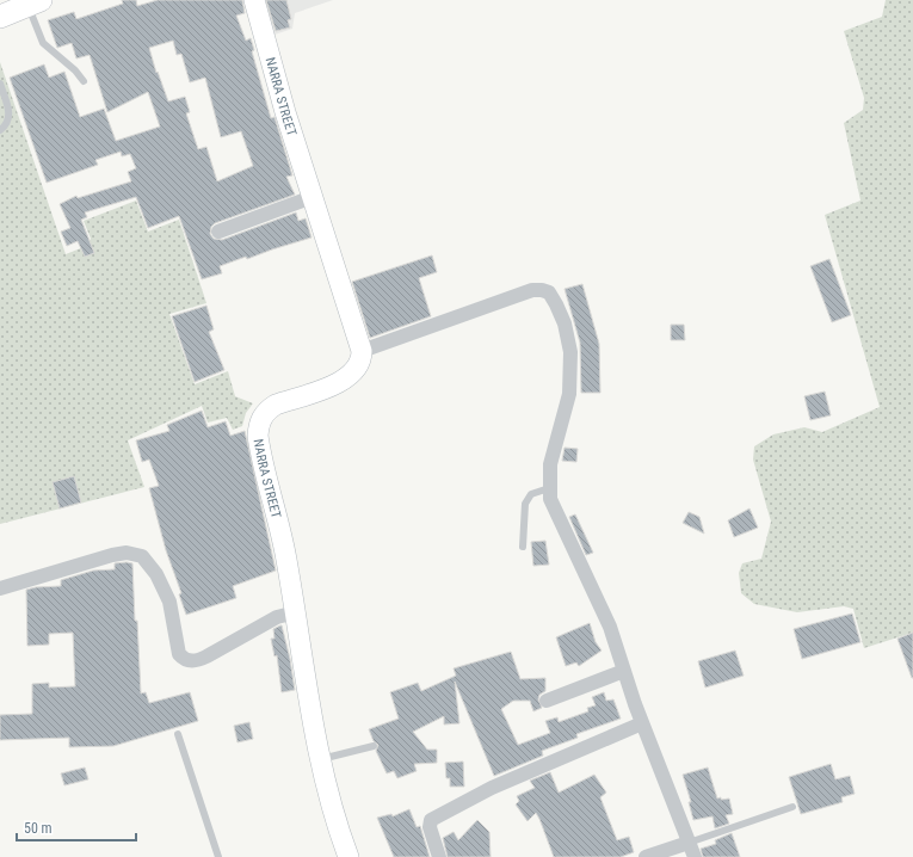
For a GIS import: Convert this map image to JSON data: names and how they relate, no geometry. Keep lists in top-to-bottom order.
{
  "streets": {
    "street": ["NARRA STREET"]
  },
  "scale_bar": "50 m"
}
